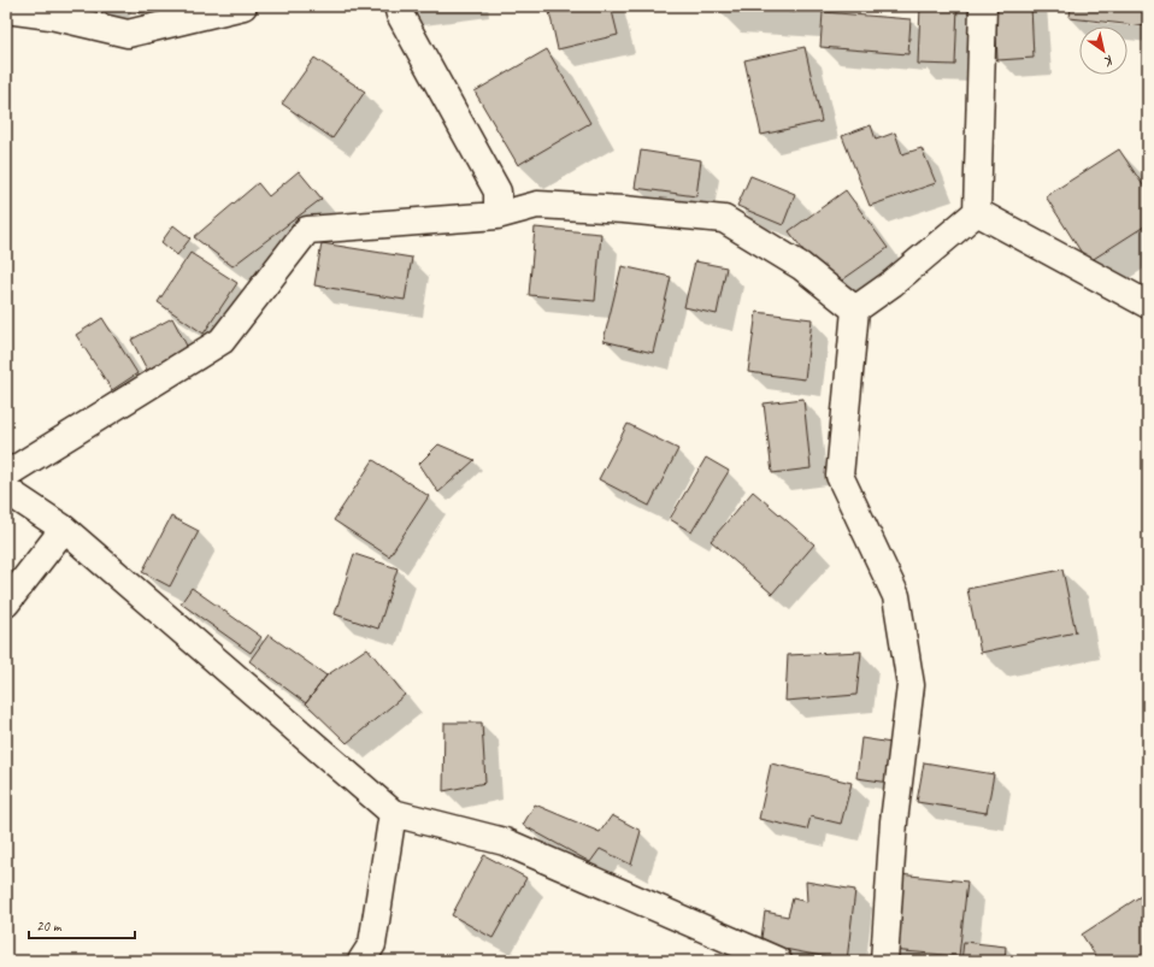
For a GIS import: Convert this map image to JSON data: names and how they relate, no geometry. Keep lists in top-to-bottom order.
{
  "scale_bar": "20 m",
  "north": "bottom right"
}
